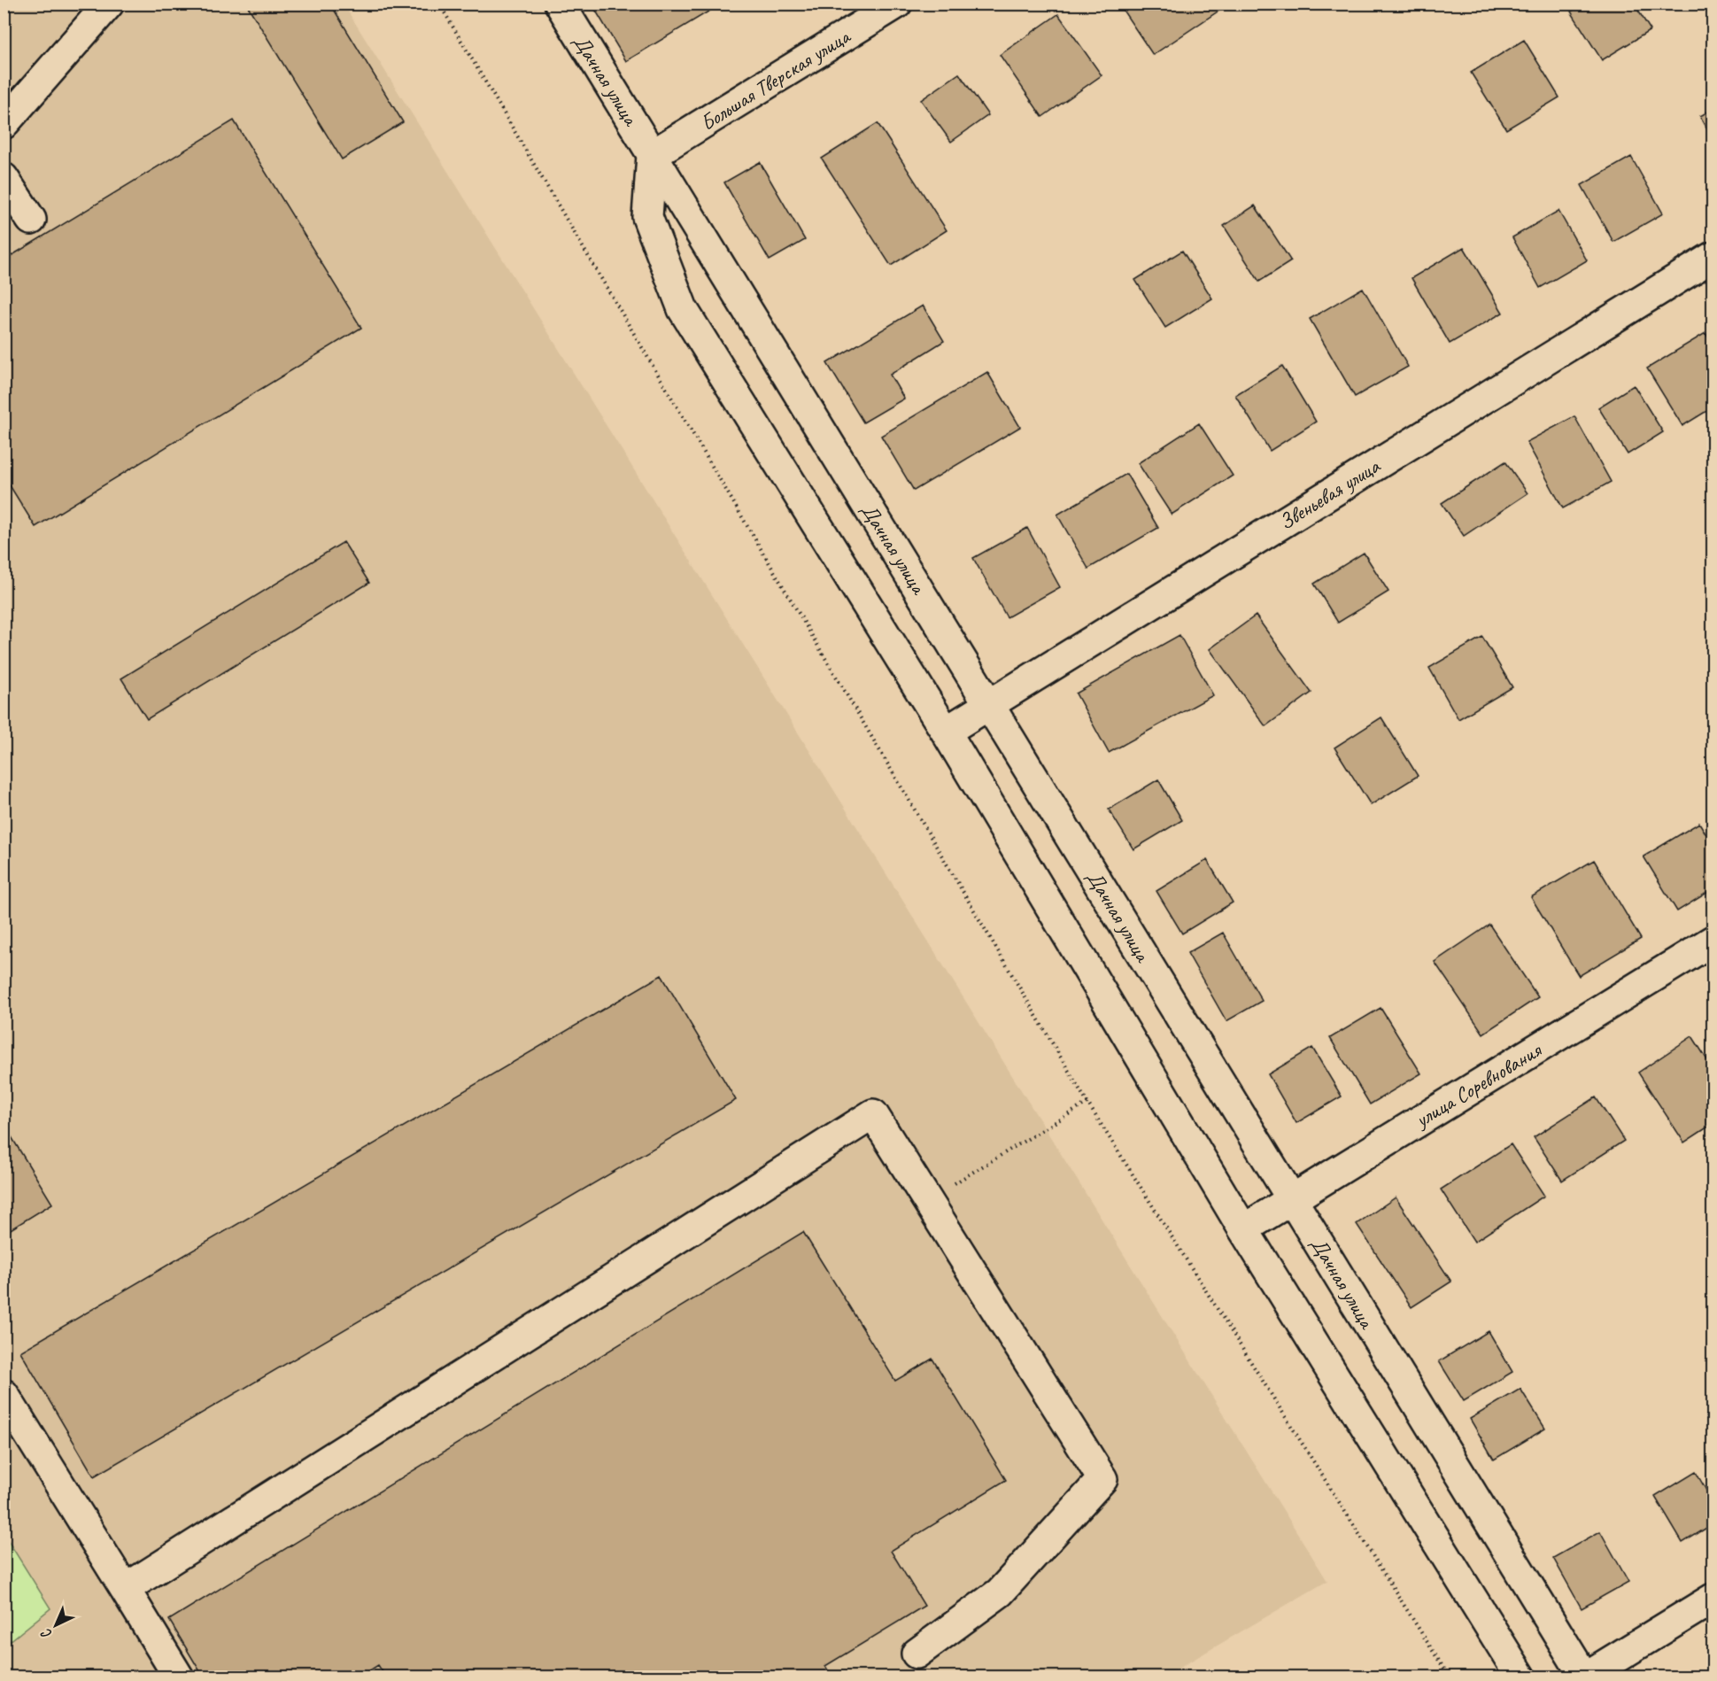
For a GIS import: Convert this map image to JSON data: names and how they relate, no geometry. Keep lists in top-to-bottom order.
{
  "streets": {
    "street": [
      "Дачная улица",
      "Большая Тверская улица",
      "Звеньевая улица",
      "улица Соревнования"
    ]
  },
  "crossings": [
    ["Дачная улица", "Большая Тверская улица"],
    ["Дачная улица", "Звеньевая улица"],
    ["Дачная улица", "улица Соревнования"]
  ],
  "north": "bottom left"
}
